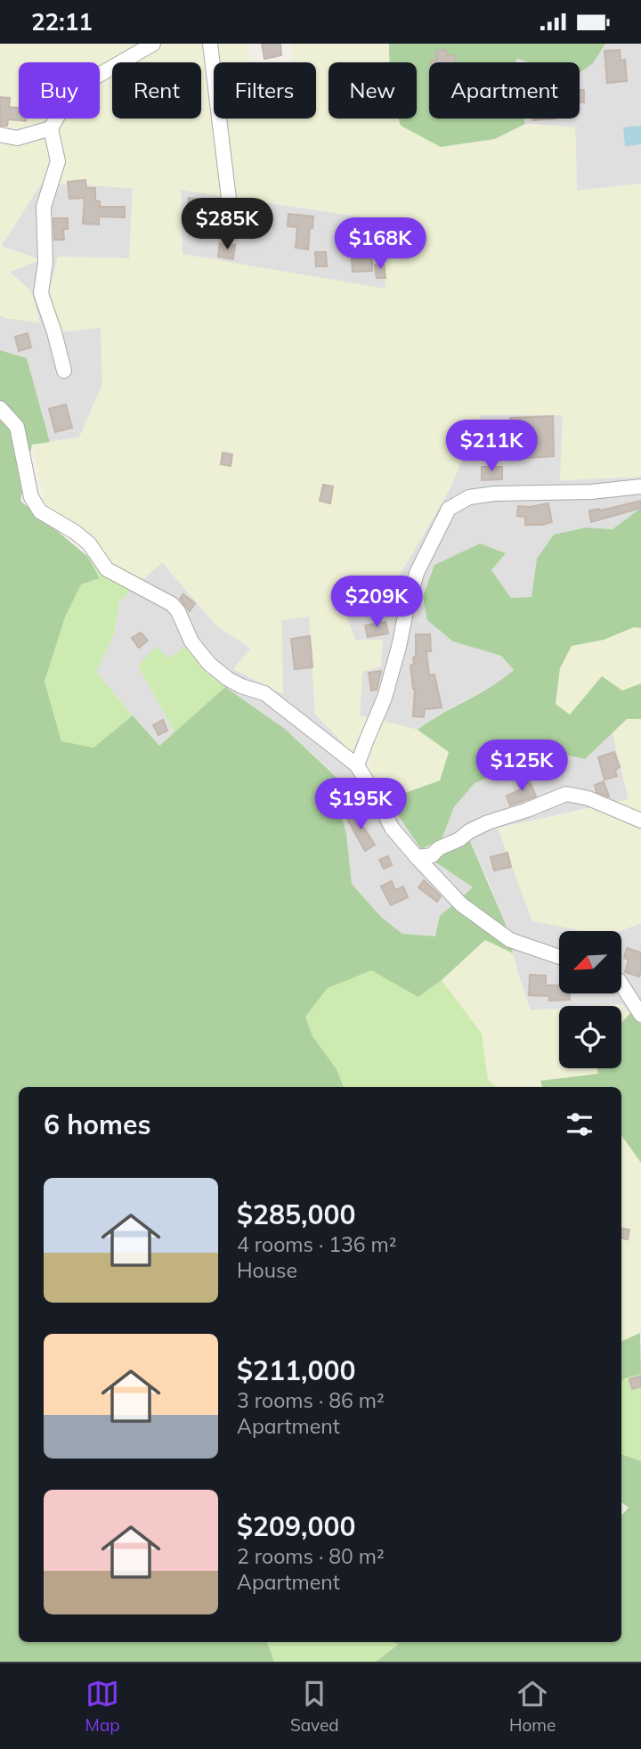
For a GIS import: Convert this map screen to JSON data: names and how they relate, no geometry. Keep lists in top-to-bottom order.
{
  "north": "bottom left",
  "page": {
    "status": "22:11",
    "chip": [
      "Buy",
      "Rent",
      "Filters",
      "New",
      "Apartment"
    ],
    "price": [
      "$285K",
      "$168K",
      "$211K",
      "$209K",
      "$125K",
      "$195K"
    ],
    "heading": "6 homes",
    "list": [
      {
        "name": "$285,000",
        "note": "4 rooms · 136 m² · House"
      },
      {
        "name": "$211,000",
        "note": "3 rooms · 86 m² · Apartment"
      },
      {
        "name": "$209,000",
        "note": "2 rooms · 80 m² · Apartment"
      }
    ],
    "tabs": ["Map", "Saved", "Home"]
  }
}
